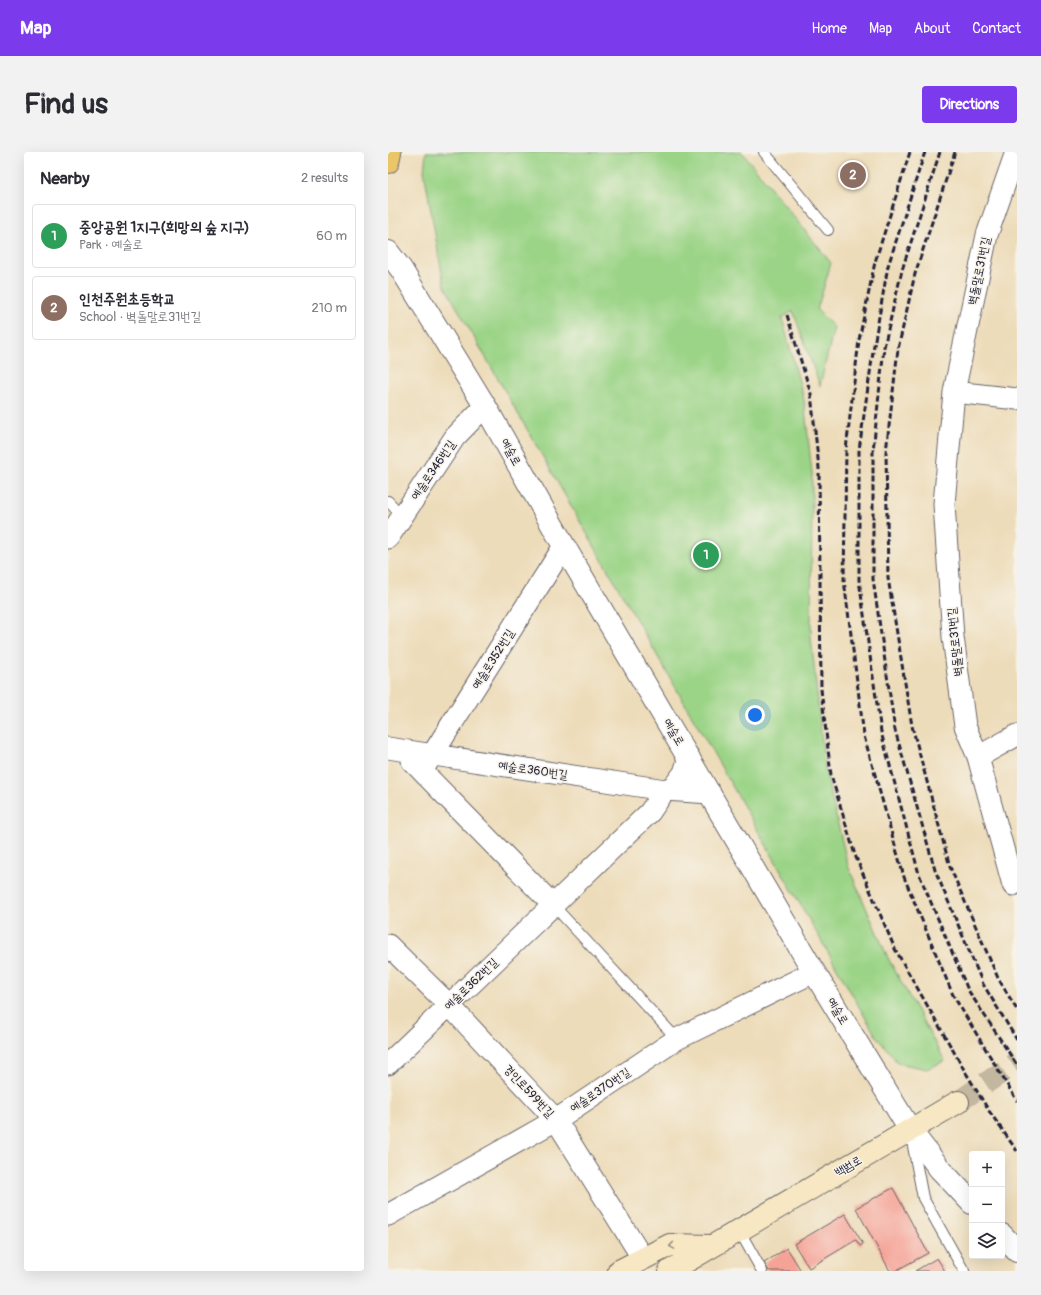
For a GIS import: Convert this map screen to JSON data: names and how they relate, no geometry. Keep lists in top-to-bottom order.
{
  "streets": {
    "main road": ["백범로"],
    "street": [
      "벽돌말로31번길",
      "예술로",
      "예술로346번길",
      "예술로352번길",
      "예술로360번길",
      "예술로362번길",
      "예술로370번길",
      "경인로599번길"
    ]
  },
  "crossings": [
    ["예술로", "예술로346번길"],
    ["예술로", "예술로352번길"],
    ["예술로", "예술로360번길"],
    ["예술로", "예술로362번길"],
    ["예술로", "예술로370번길"],
    ["예술로", "백범로"],
    ["예술로352번길", "예술로360번길"],
    ["예술로360번길", "예술로362번길"],
    ["예술로362번길", "경인로599번길"],
    ["예술로370번길", "경인로599번길"]
  ],
  "page": {
    "header": "Map",
    "nav": [
      "Home",
      "Map",
      "About",
      "Contact"
    ],
    "buttons": "Directions",
    "title": "Find us",
    "heading": ["Nearby", "2 results"],
    "pins": ["2", "1"],
    "list": [
      {
        "mark": "1",
        "name": "중앙공원 1지구(희망의 숲 지구)",
        "note": "Park · 예술로",
        "value": "60 m"
      },
      {
        "mark": "2",
        "name": "인천주원초등학교",
        "note": "School · 벽돌말로31번길",
        "value": "210 m"
      }
    ],
    "map_buttons": ["+", "−"]
  }
}
